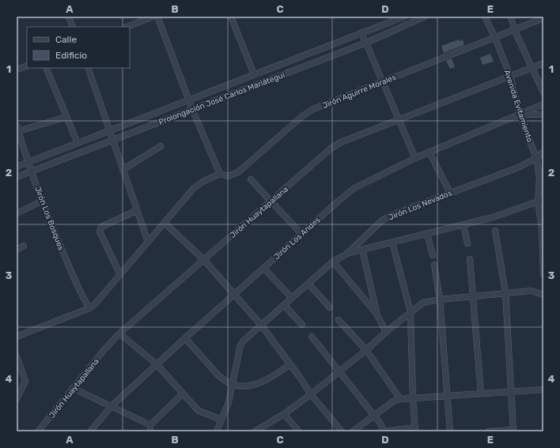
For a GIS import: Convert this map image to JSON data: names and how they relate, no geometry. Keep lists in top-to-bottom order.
{
  "streets": {
    "street": [
      "Jirón Aguirre Morales",
      "Prolongación José Carlos Mariátegui",
      "Avenida Evitamiento",
      "Jirón Los Nevados",
      "Jirón Huaytapallana",
      "Jirón Los Bosques",
      "Jirón Los Andes"
    ]
  },
  "crossings": [
    ["Jirón Aguirre Morales", "Avenida Evitamiento"],
    ["Prolongación José Carlos Mariátegui", "Jirón Los Bosques"],
    ["Avenida Evitamiento", "Jirón Los Nevados"],
    ["Avenida Evitamiento", "Jirón Huaytapallana"],
    ["Avenida Evitamiento", "Jirón Los Andes"]
  ],
  "legend": ["Calle", "Edificio"],
  "grid": {
    "columns": [
      "A",
      "B",
      "C",
      "D",
      "E"
    ],
    "rows": [
      "1",
      "2",
      "3",
      "4"
    ]
  }
}
